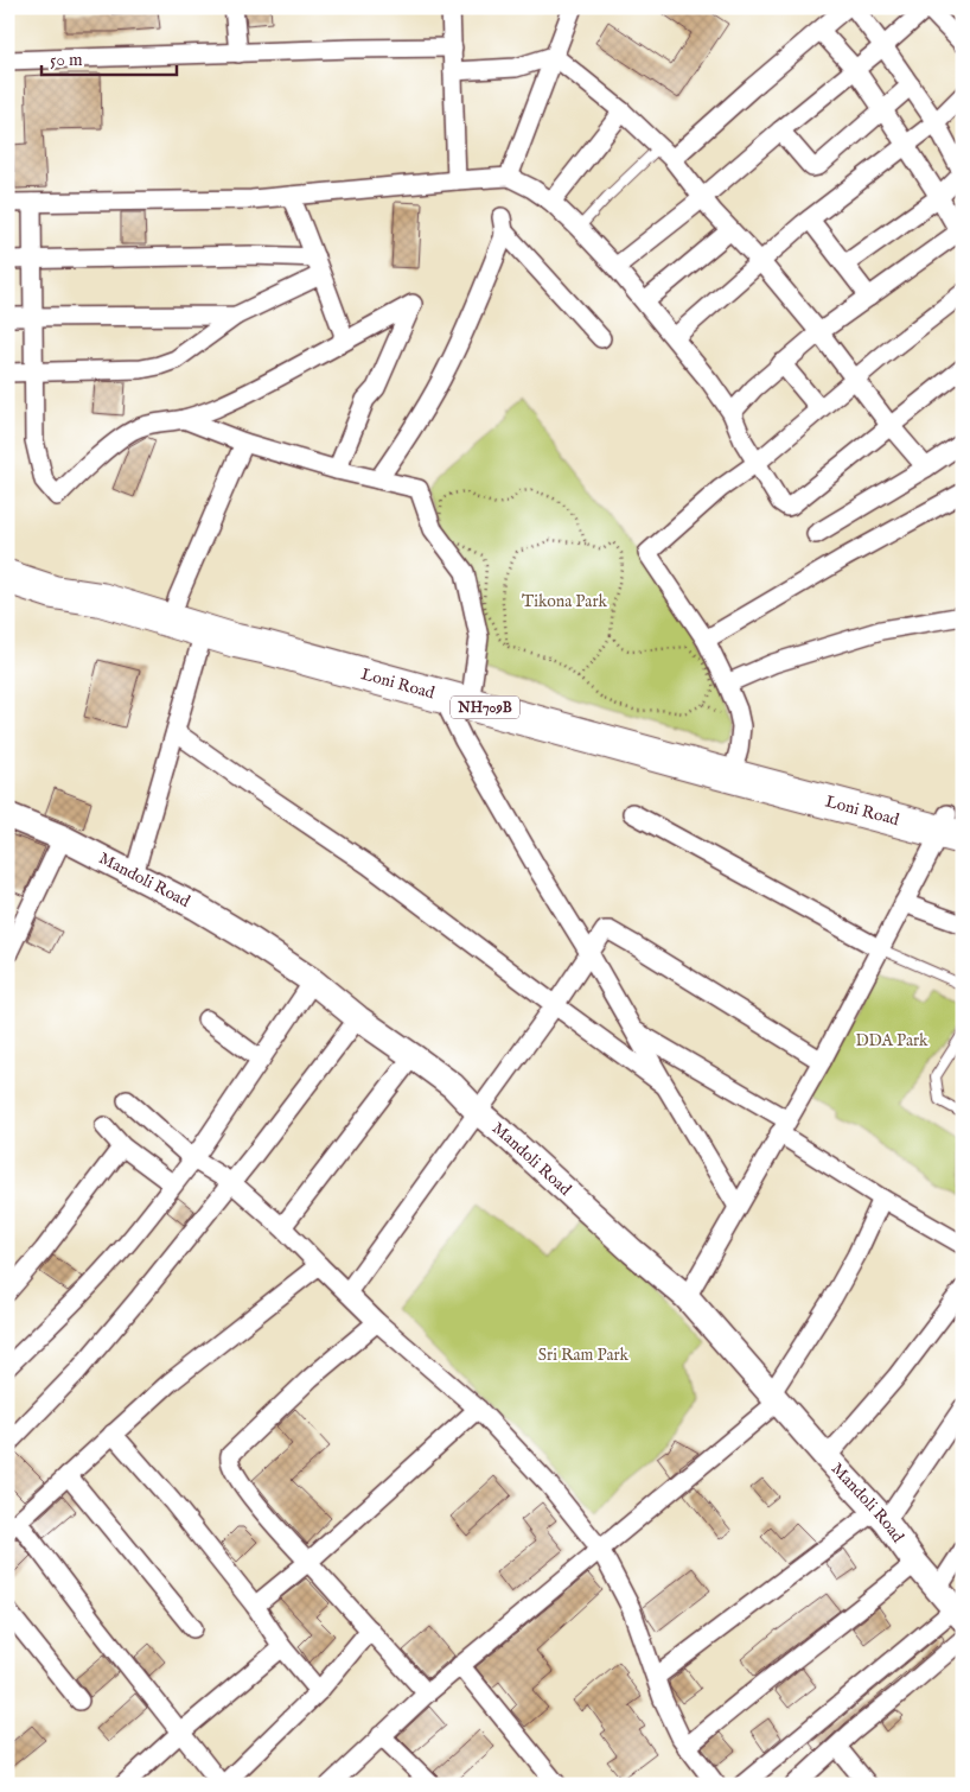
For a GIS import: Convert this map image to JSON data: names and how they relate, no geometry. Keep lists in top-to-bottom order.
{
  "streets": {
    "highway": ["Loni Road", "NH709B"],
    "street": ["Mandoli Road"]
  },
  "parks": ["Tikona Park", "DDA Park", "Sri Ram Park"],
  "scale_bar": "50 m"
}
